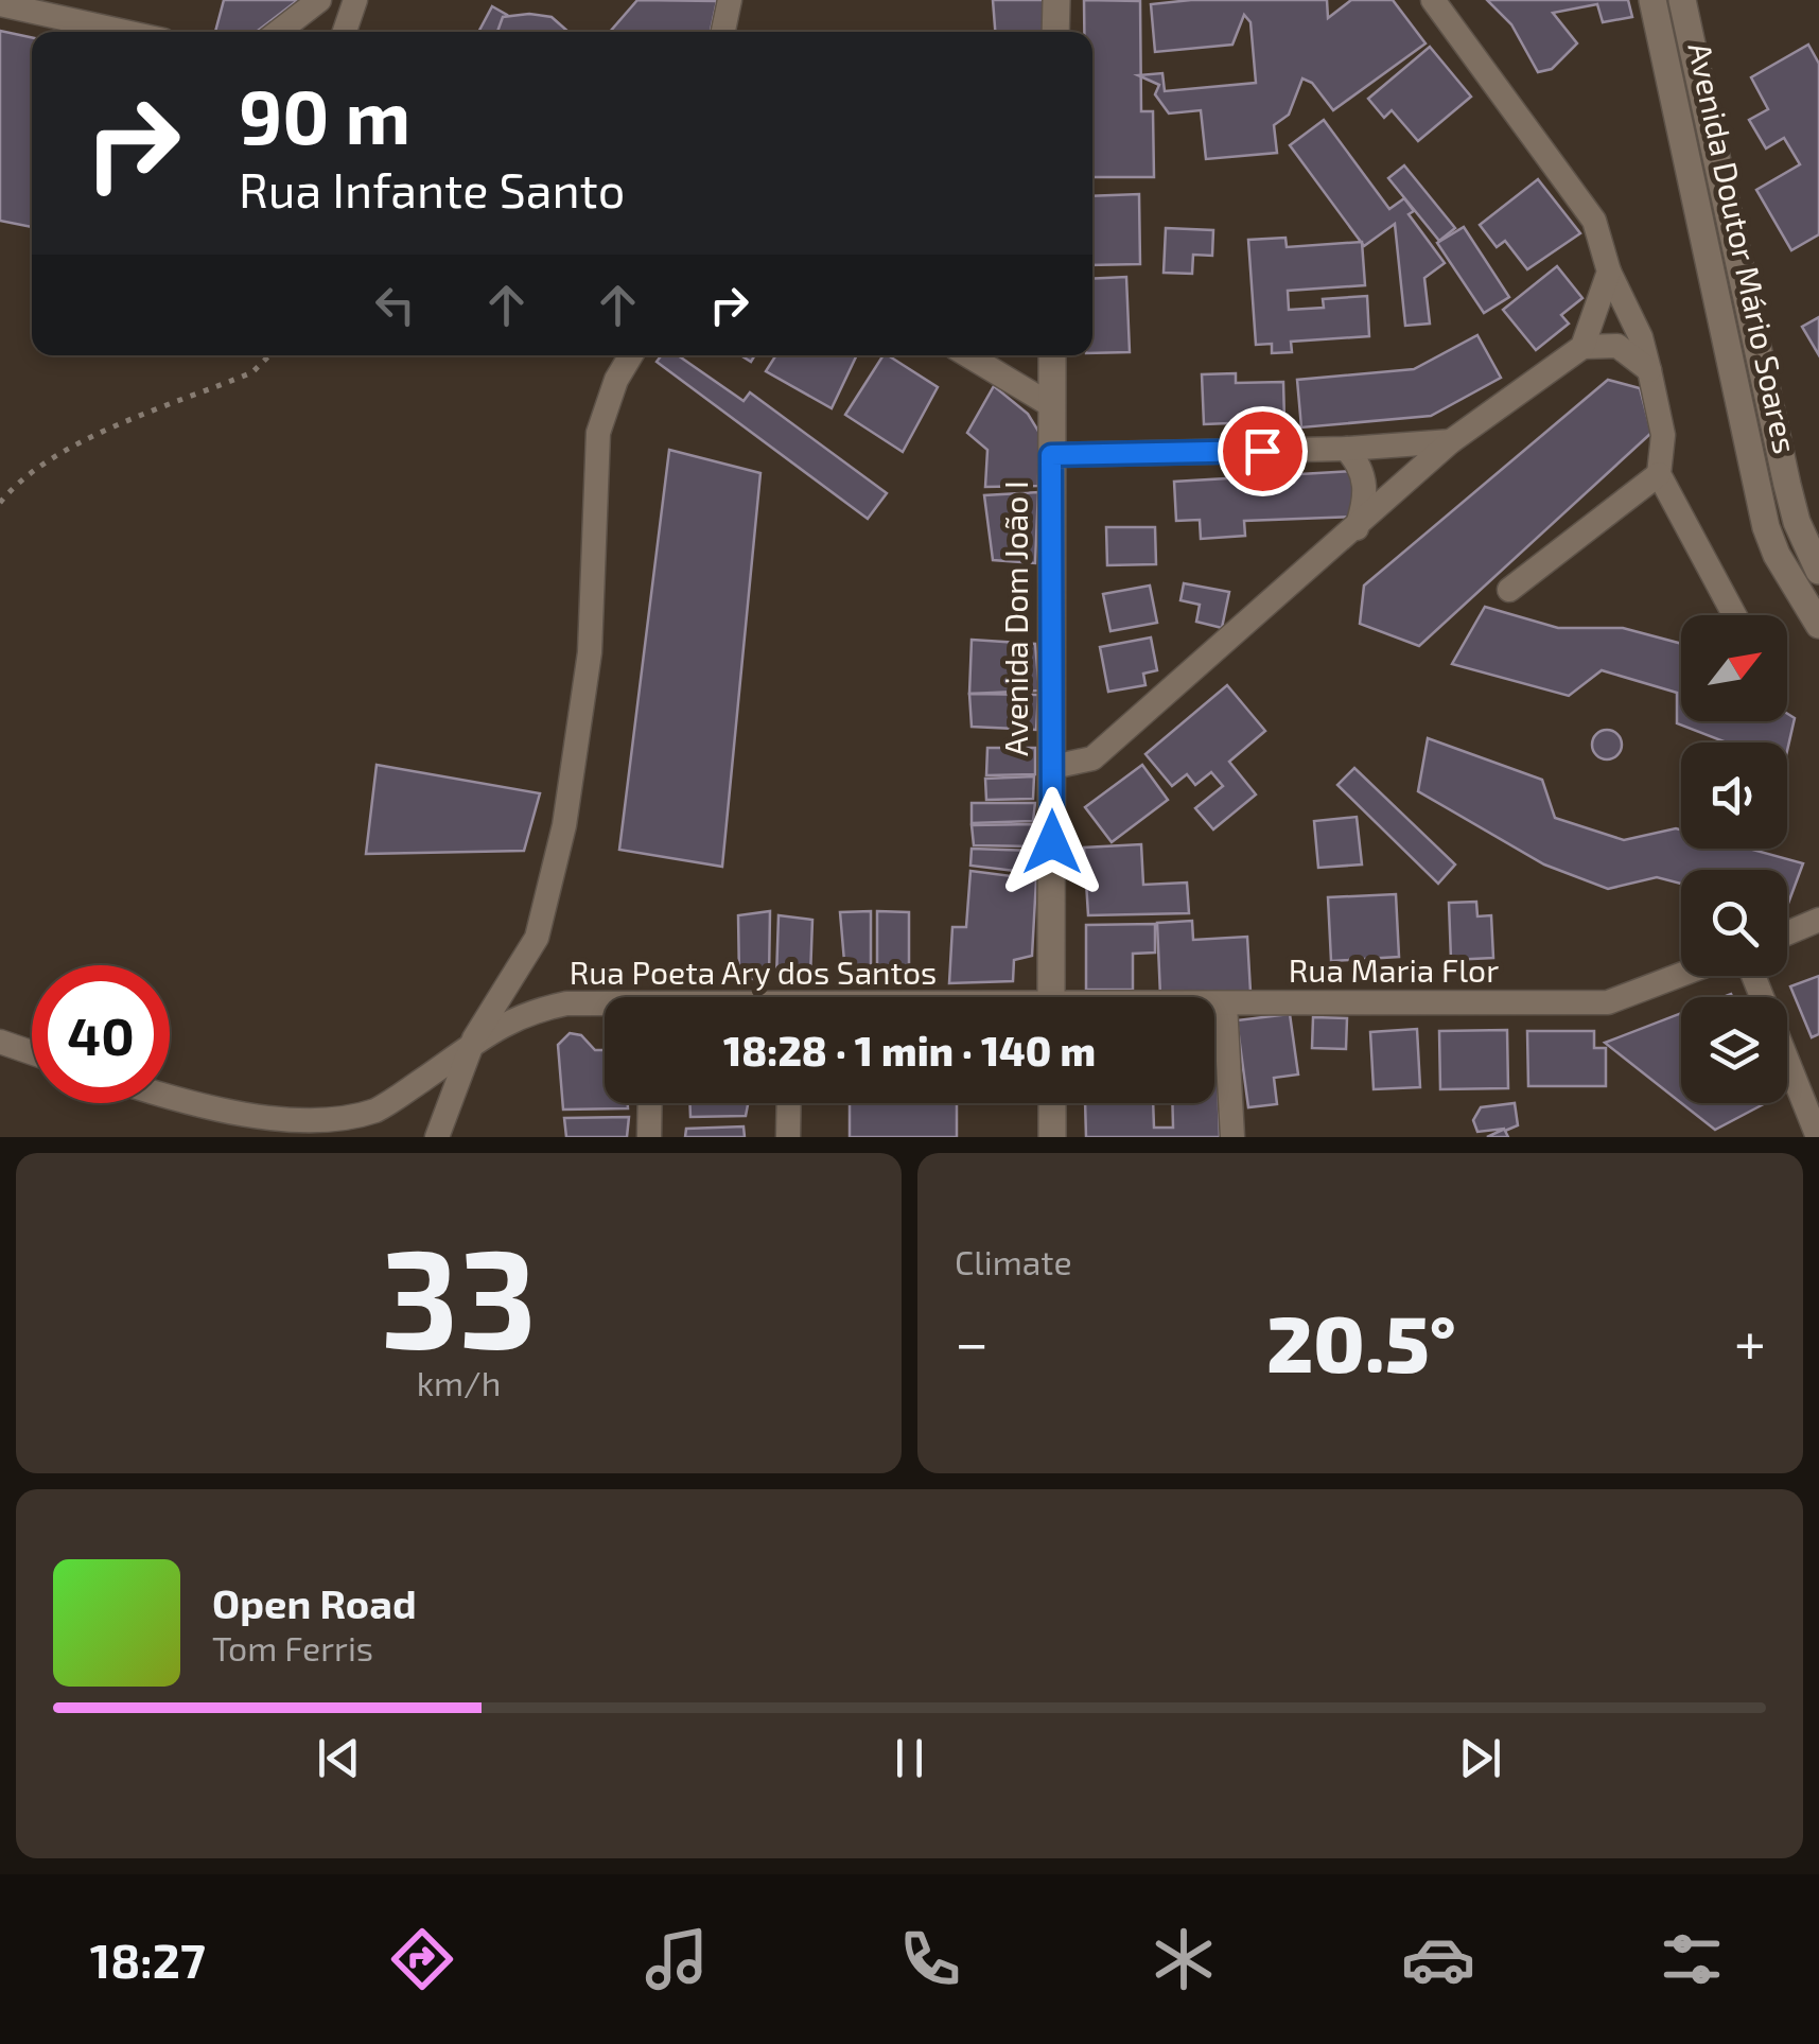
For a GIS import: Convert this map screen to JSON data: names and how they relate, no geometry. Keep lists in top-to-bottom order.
{
  "streets": {
    "main road": ["Avenida Doutor Mário Soares", "Avenida Dom João I"],
    "street": ["Rua Maria Flor", "Rua Poeta Ary dos Santos"]
  },
  "north": "top right",
  "page": {
    "turn": ["90 m", "Rua Infante Santo"],
    "limit": "40",
    "trip": "18:28 · 1 min · 140 m",
    "tile": [
      ["33", "km/h"],
      "Climate"
    ],
    "heat": ["−", "20.5°", "+"],
    "song": ["Open Road", "Tom Ferris"],
    "tabs": "18:27"
  }
}
